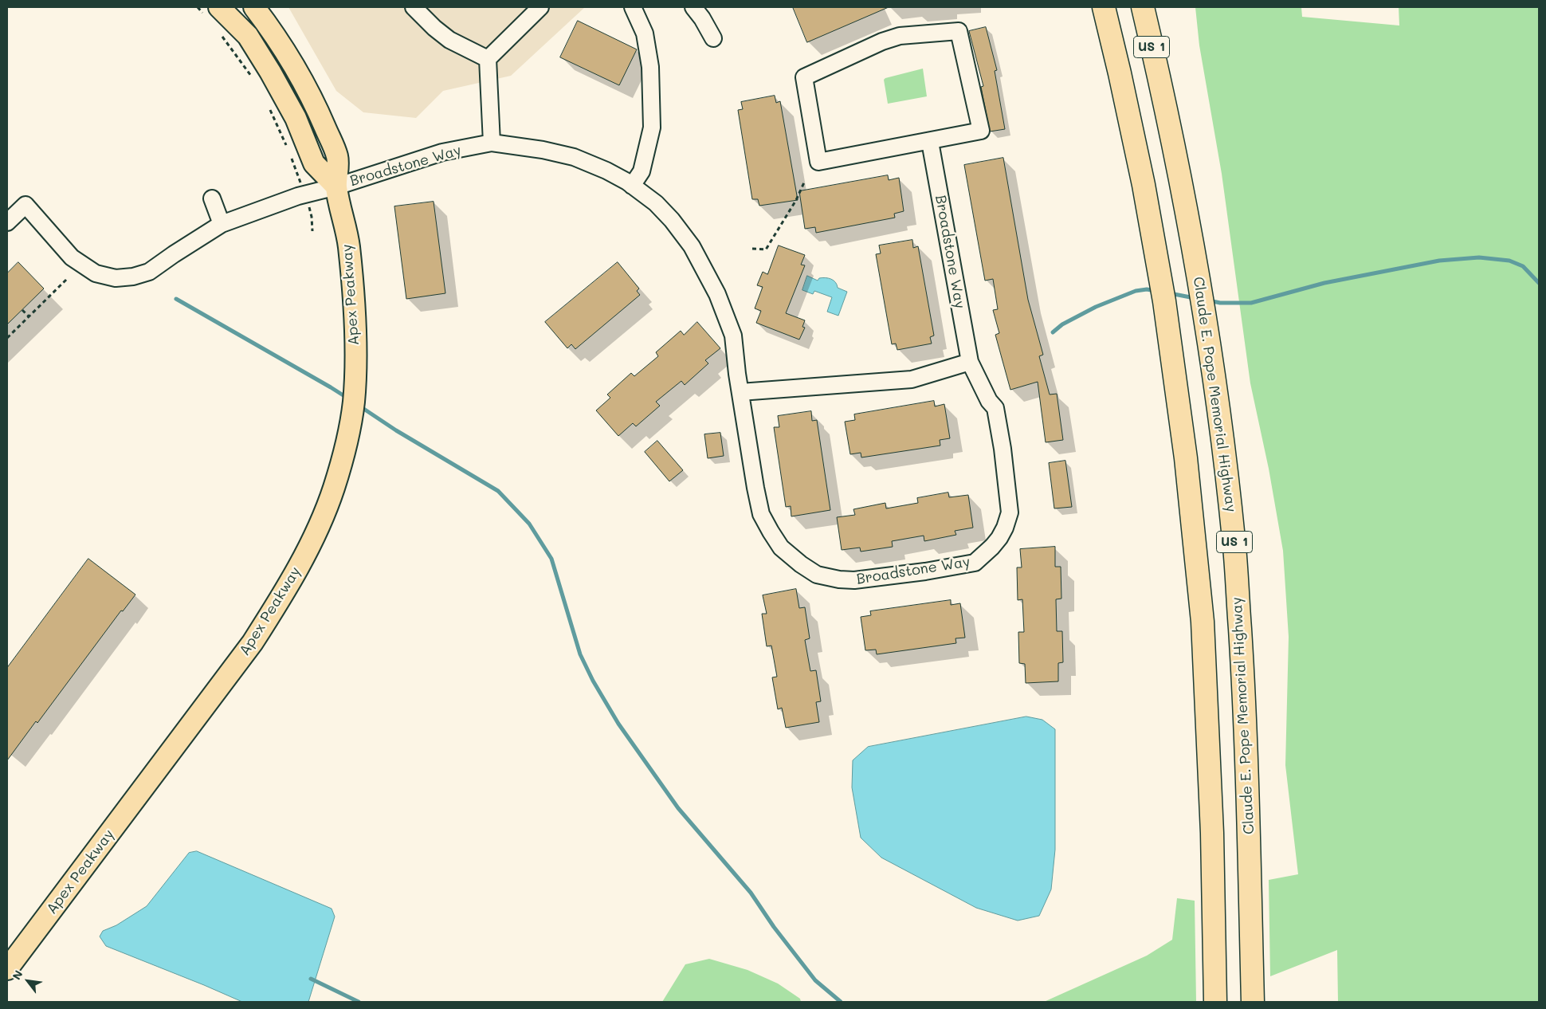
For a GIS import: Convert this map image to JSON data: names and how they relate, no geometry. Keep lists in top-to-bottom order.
{
  "streets": {
    "highway": ["US 1", "Claude E. Pope Memorial Highway"],
    "main road": ["Apex Peakway"],
    "street": ["Broadstone Way"]
  },
  "crossings": [
    ["Broadstone Way", "Apex Peakway"]
  ],
  "north": "top left"
}
